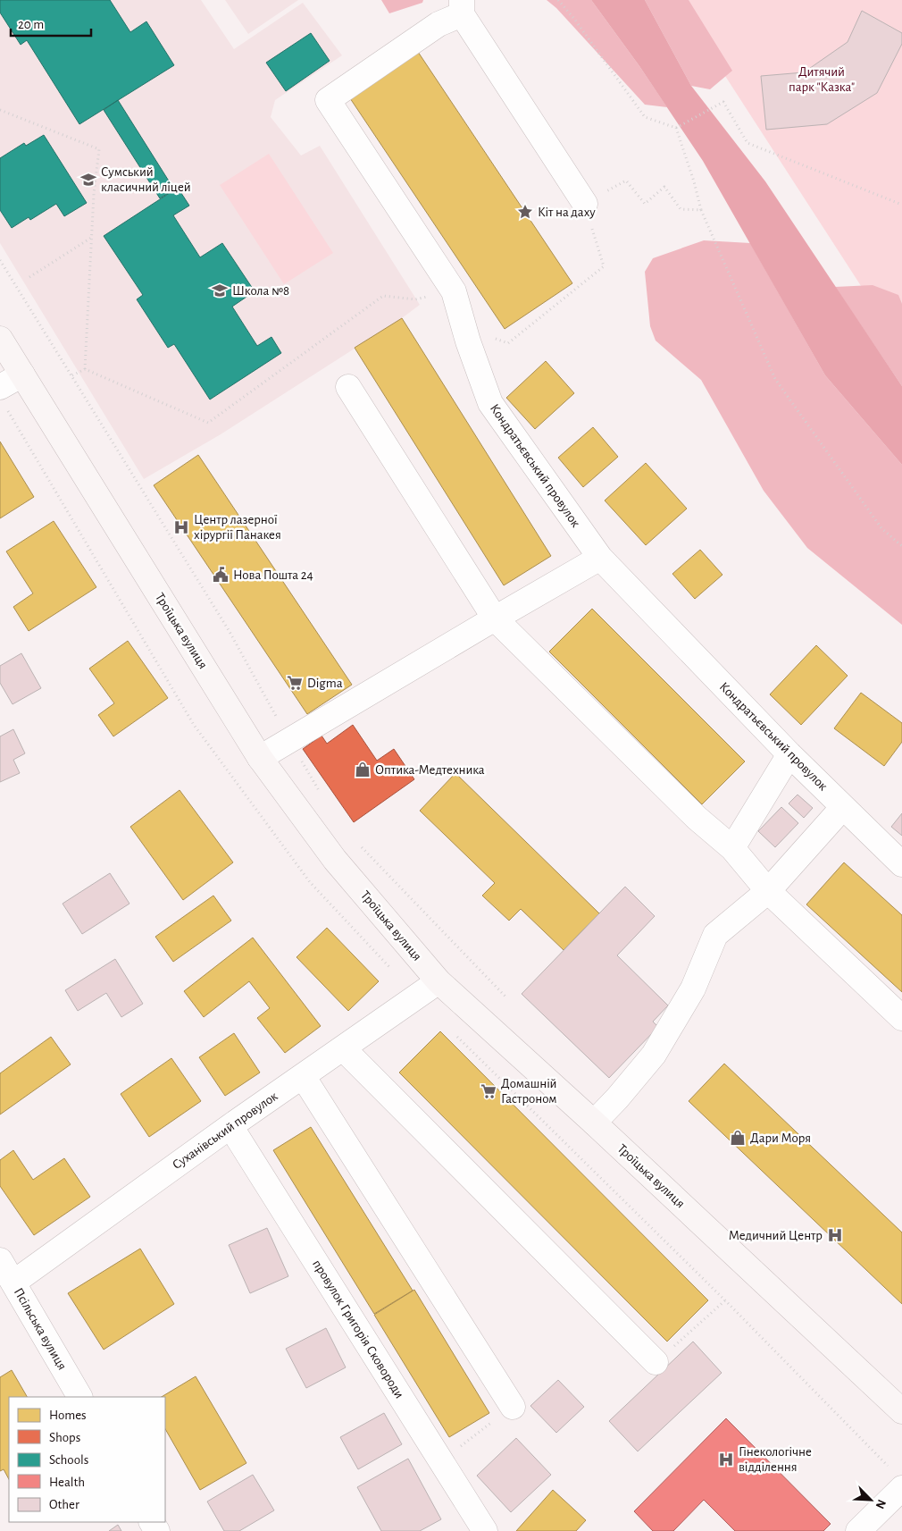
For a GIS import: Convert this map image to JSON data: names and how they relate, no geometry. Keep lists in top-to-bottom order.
{
  "streets": {
    "main road": ["Троїцька вулиця"],
    "street": [
      "Кондратьєвський провулок",
      "Суханівський провулок",
      "Псільська вулиця",
      "провулок Григорія Сковороди"
    ]
  },
  "crossings": [
    ["Троїцька вулиця", "Суханівський провулок"],
    ["Суханівський провулок", "Псільська вулиця"],
    ["Суханівський провулок", "провулок Григорія Сковороди"]
  ],
  "parks": ["Дитячий парк \"Казка\""],
  "places": {
    "school or university": ["Сумський класичний ліцей", "Школа №8"],
    "place": ["Кіт на даху"],
    "hospital": ["Центр лазерної хірургії Панакея", "Медичний Центр", "Гінекологічне відділення"],
    "public building": ["Нова Пошта 24"],
    "supermarket": ["Digma", "Домашній Гастроном"],
    "shop": ["Оптика-Медтехника", "Дари Моря"]
  },
  "legend": [
    "Homes",
    "Shops",
    "Schools",
    "Health",
    "Other"
  ],
  "scale_bar": "20 m",
  "north": "bottom right"
}
